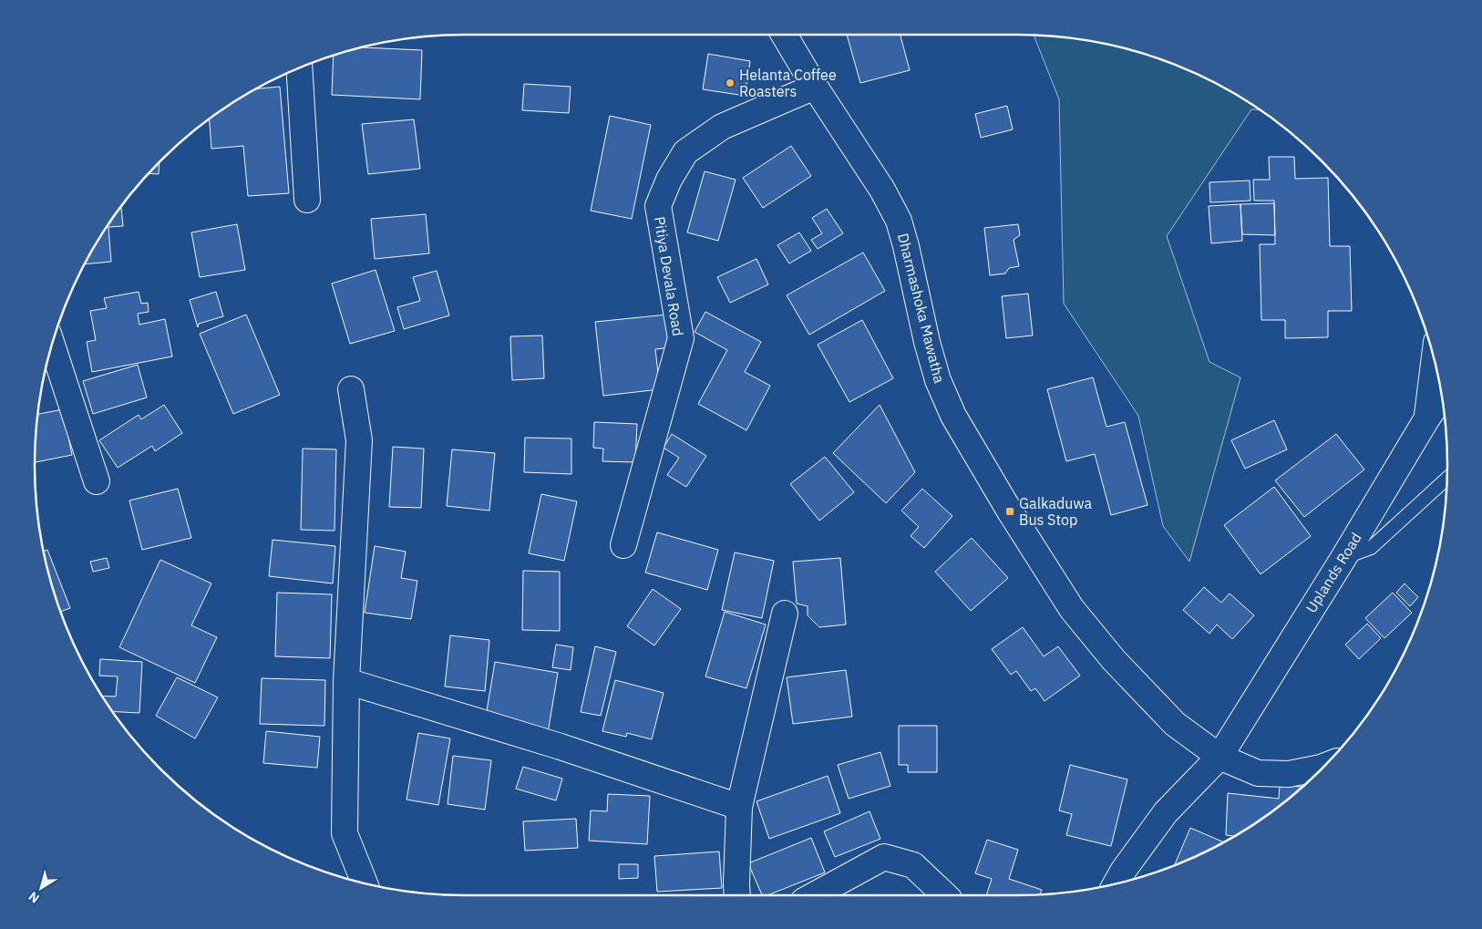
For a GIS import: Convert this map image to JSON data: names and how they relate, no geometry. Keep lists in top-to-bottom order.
{
  "streets": {
    "street": ["Pitiya Devala Road", "Dharmashoka Mawatha", "Uplands Road"]
  },
  "crossings": [
    ["Pitiya Devala Road", "Dharmashoka Mawatha"],
    ["Dharmashoka Mawatha", "Uplands Road"]
  ],
  "places": {
    "other": ["Helanta Coffee Roasters"],
    "transit": ["Galkaduwa Bus Stop"]
  },
  "north": "bottom left"
}
